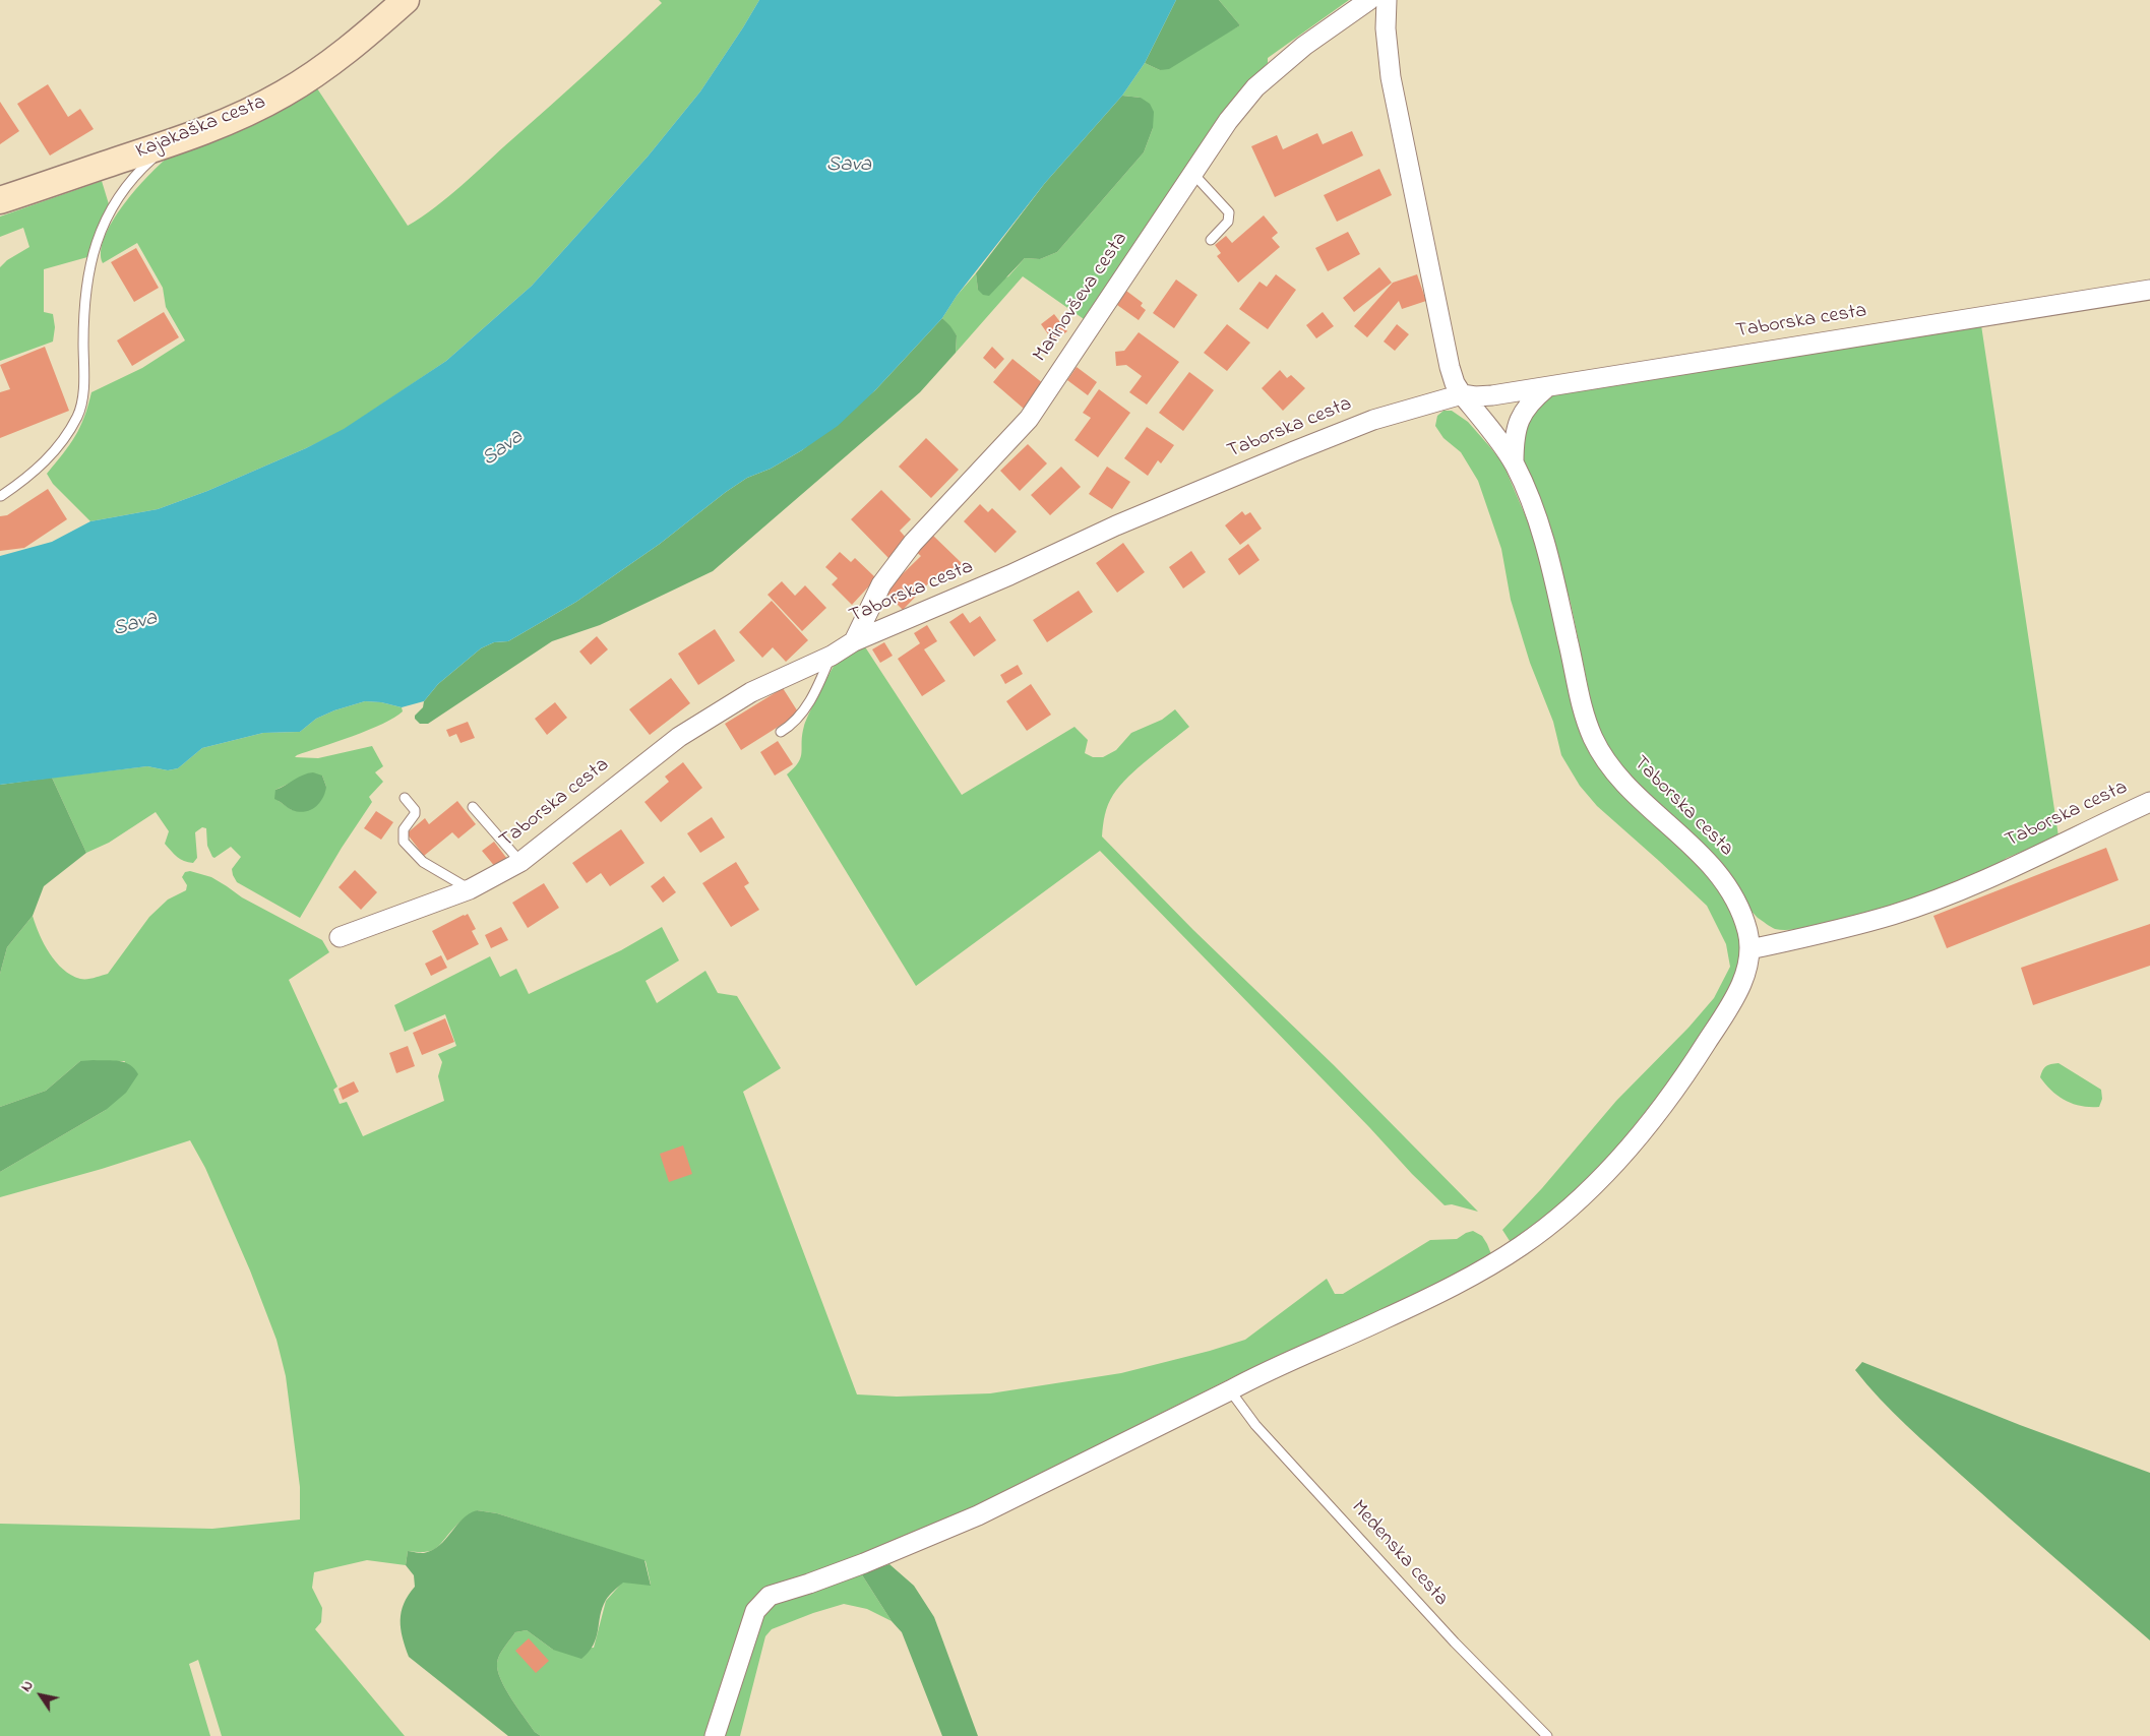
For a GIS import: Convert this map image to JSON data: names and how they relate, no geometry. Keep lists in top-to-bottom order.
{
  "streets": {
    "street": ["Kajakaška cesta", "Marinovševa cesta", "Taborska cesta"],
    "lane": ["Medenska cesta"]
  },
  "crossings": [
    ["Marinovševa cesta", "Taborska cesta"]
  ],
  "water": ["Sava"],
  "north": "top left"
}
